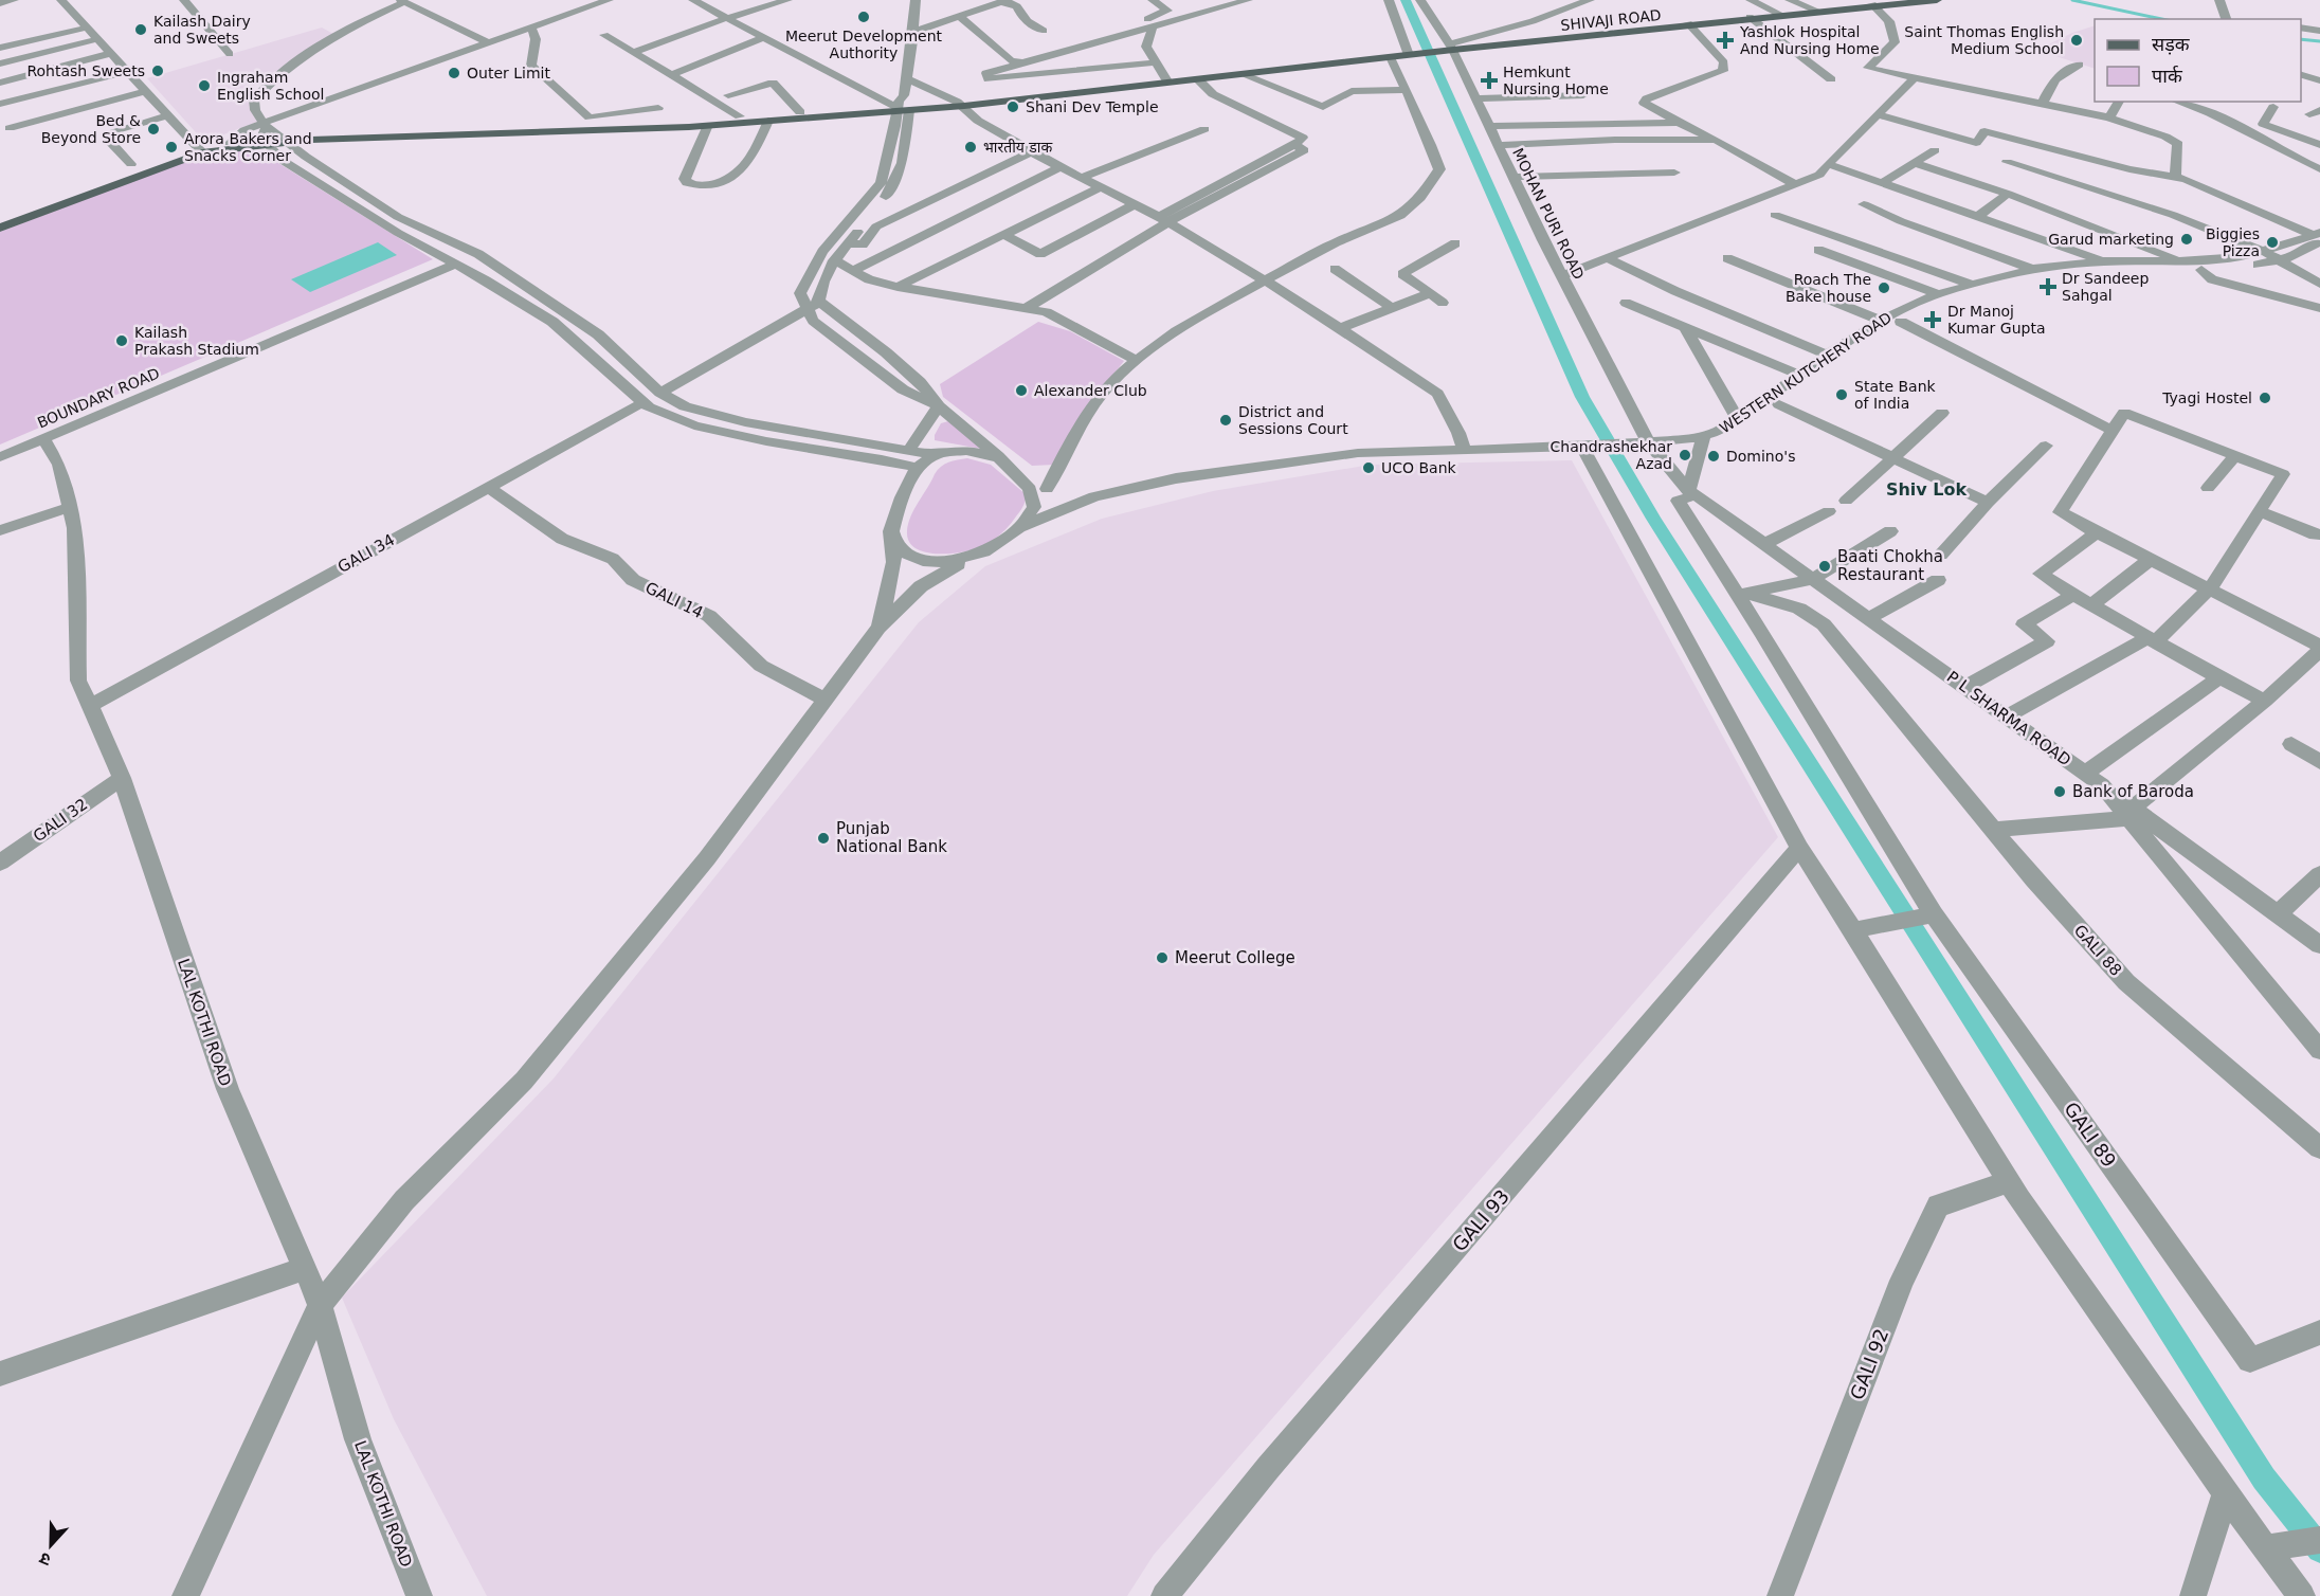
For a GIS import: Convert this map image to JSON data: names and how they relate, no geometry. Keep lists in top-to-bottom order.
{
  "streets": {
    "main road": ["SHIVAJI ROAD"],
    "street": [
      "MOHAN PURI ROAD",
      "WESTERN KUTCHERY ROAD",
      "BOUNDARY ROAD",
      "GALI 34",
      "GALI 14",
      "P L SHARMA ROAD",
      "GALI 32",
      "GALI 88",
      "LAL KOTHI ROAD",
      "GALI 89",
      "GALI 93",
      "GALI 92"
    ]
  },
  "crossings": [
    ["SHIVAJI ROAD", "MOHAN PURI ROAD"],
    ["MOHAN PURI ROAD", "WESTERN KUTCHERY ROAD"],
    ["MOHAN PURI ROAD", "P L SHARMA ROAD"],
    ["WESTERN KUTCHERY ROAD", "P L SHARMA ROAD"],
    ["BOUNDARY ROAD", "LAL KOTHI ROAD"],
    ["GALI 34", "GALI 14"],
    ["GALI 34", "LAL KOTHI ROAD"],
    ["P L SHARMA ROAD", "GALI 88"],
    ["GALI 32", "LAL KOTHI ROAD"]
  ],
  "districts": ["Shiv Lok"],
  "places": {
    "other": [
      "Meerut Development Authority",
      "Kailash Dairy and Sweets",
      "Saint Thomas English Medium School",
      "Rohtash Sweets",
      "Outer Limit",
      "Ingraham English School",
      "Shani Dev Temple",
      "Bed & Beyond Store",
      "Arora Bakers and Snacks Corner",
      "भारतीय डाक",
      "Garud marketing",
      "Biggies Pizza",
      "Roach The Bake house",
      "Kailash Prakash Stadium",
      "Alexander Club",
      "State Bank of India",
      "Tyagi Hostel",
      "District and Sessions Court",
      "Chandrashekhar Azad",
      "Domino's",
      "UCO Bank",
      "Baati Chokha Restaurant",
      "Bank of Baroda",
      "Punjab National Bank",
      "Meerut College"
    ],
    "health": [
      "Yashlok Hospital And Nursing Home",
      "Hemkunt Nursing Home",
      "Dr Sandeep Sahgal",
      "Dr Manoj Kumar Gupta"
    ]
  },
  "legend": ["सड़क", "पार्क"],
  "north": "bottom"
}
